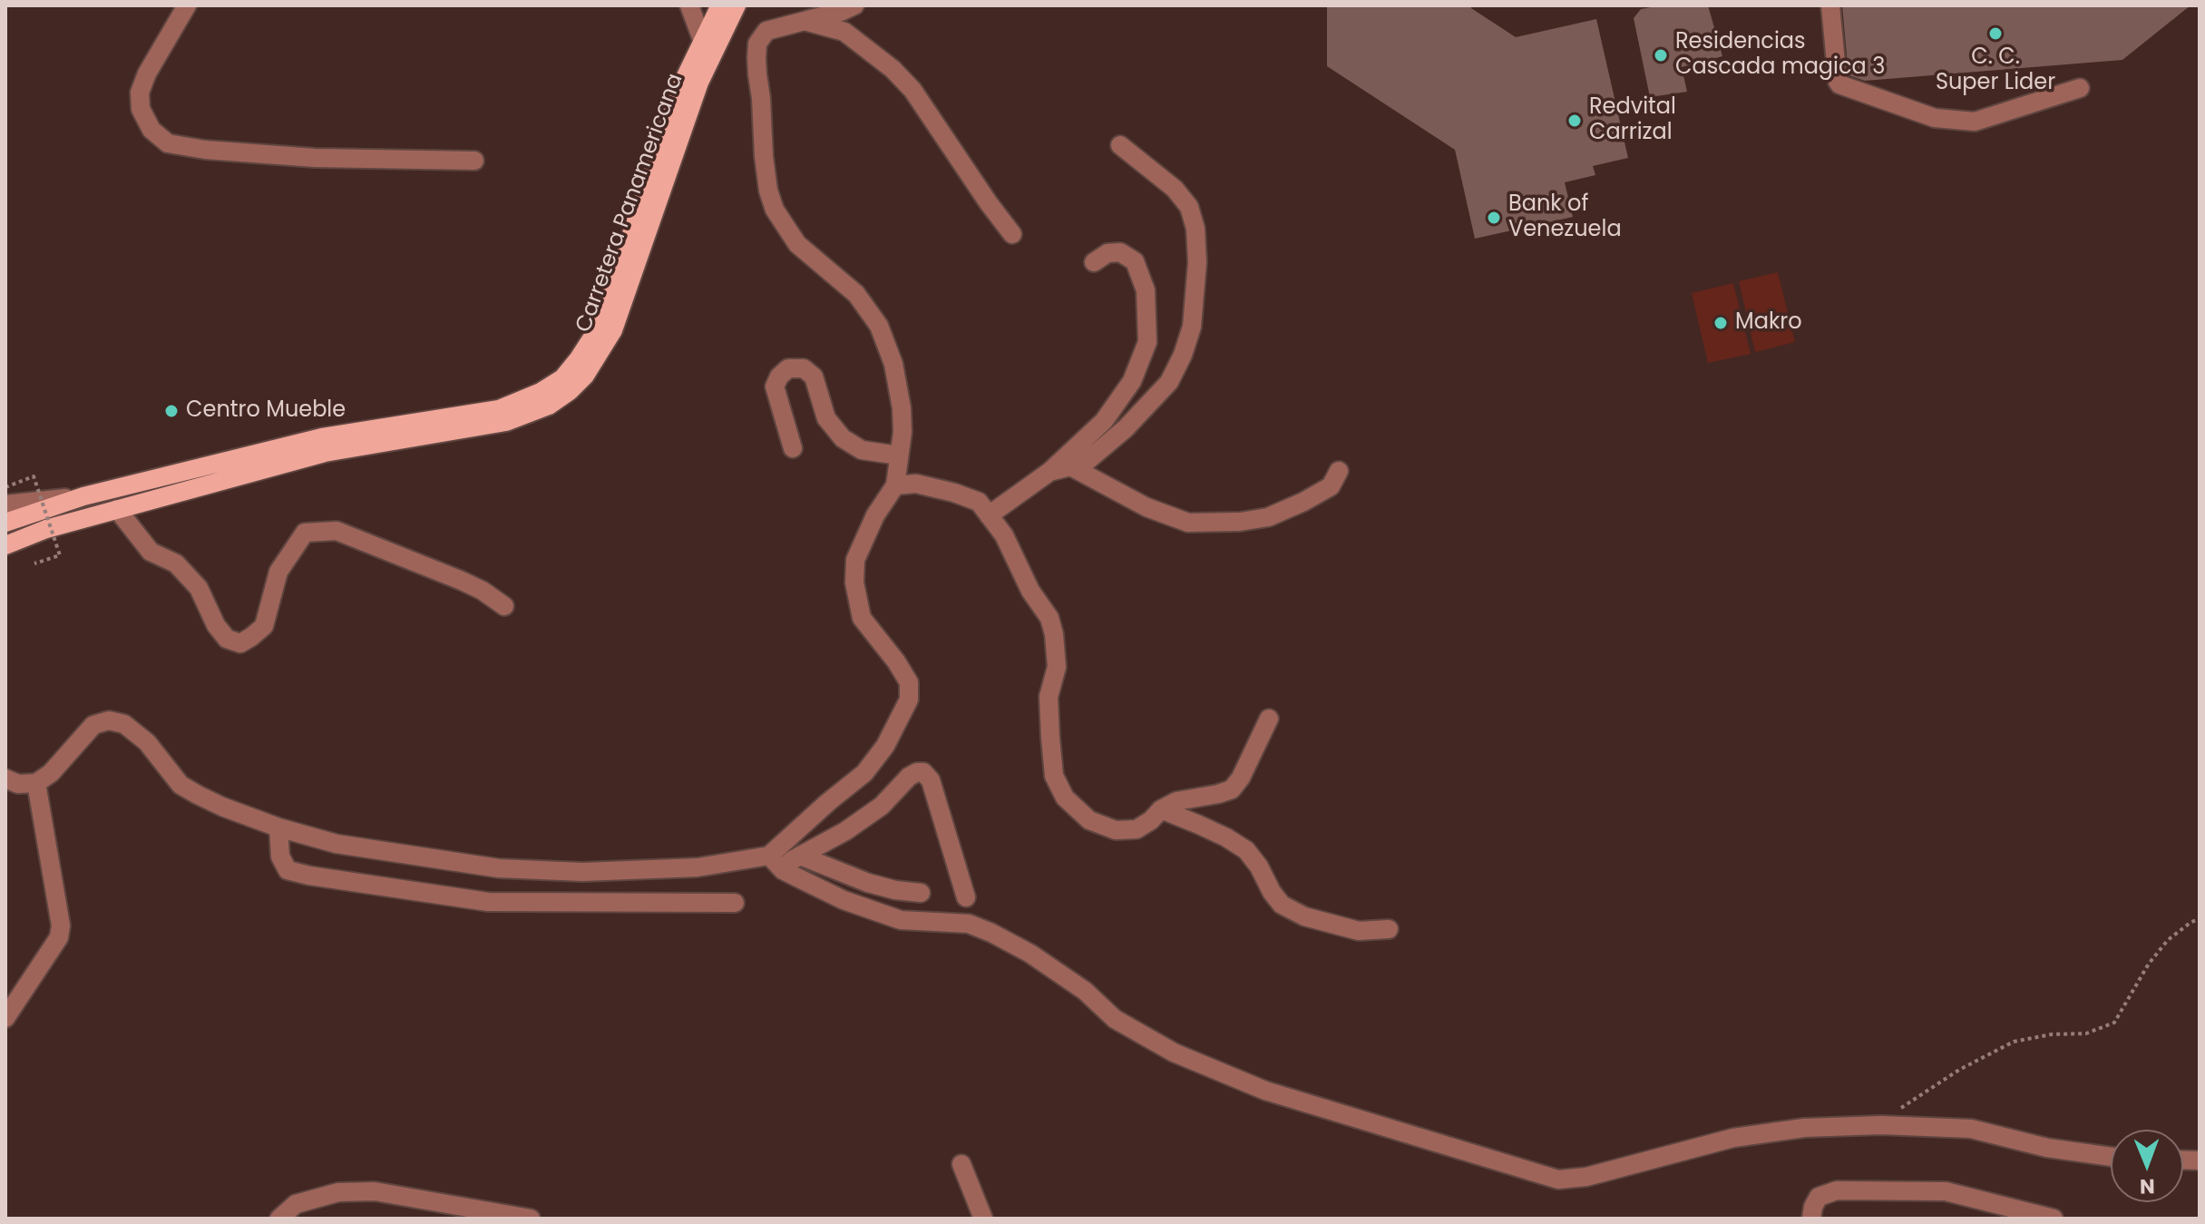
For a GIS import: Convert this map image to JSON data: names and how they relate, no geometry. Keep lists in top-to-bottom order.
{
  "streets": {
    "main road": ["Carretera Panamericana"]
  },
  "places": [
    "C. C. Super Lider",
    "Residencias Cascada magica 3",
    "Redvital Carrizal",
    "Bank of Venezuela",
    "Makro",
    "Centro Mueble"
  ],
  "north": "bottom"
}
